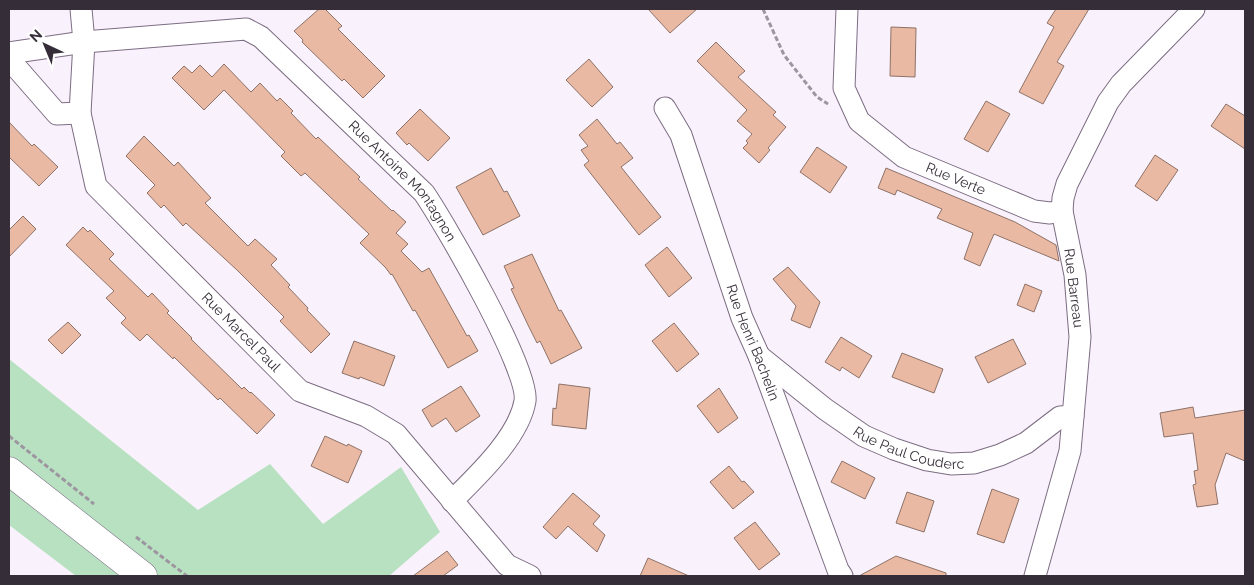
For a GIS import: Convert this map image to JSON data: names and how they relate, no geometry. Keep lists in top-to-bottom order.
{
  "streets": {
    "street": [
      "Rue Verte",
      "Rue Antoine Montagnon",
      "Rue Barreau",
      "Rue Marcel Paul",
      "Rue Henri Bachelin",
      "Rue Paul Couderc"
    ]
  },
  "crossings": [
    ["Rue Verte", "Rue Barreau"],
    ["Rue Antoine Montagnon", "Rue Marcel Paul"],
    ["Rue Barreau", "Rue Paul Couderc"],
    ["Rue Henri Bachelin", "Rue Paul Couderc"]
  ],
  "north": "top left"
}
